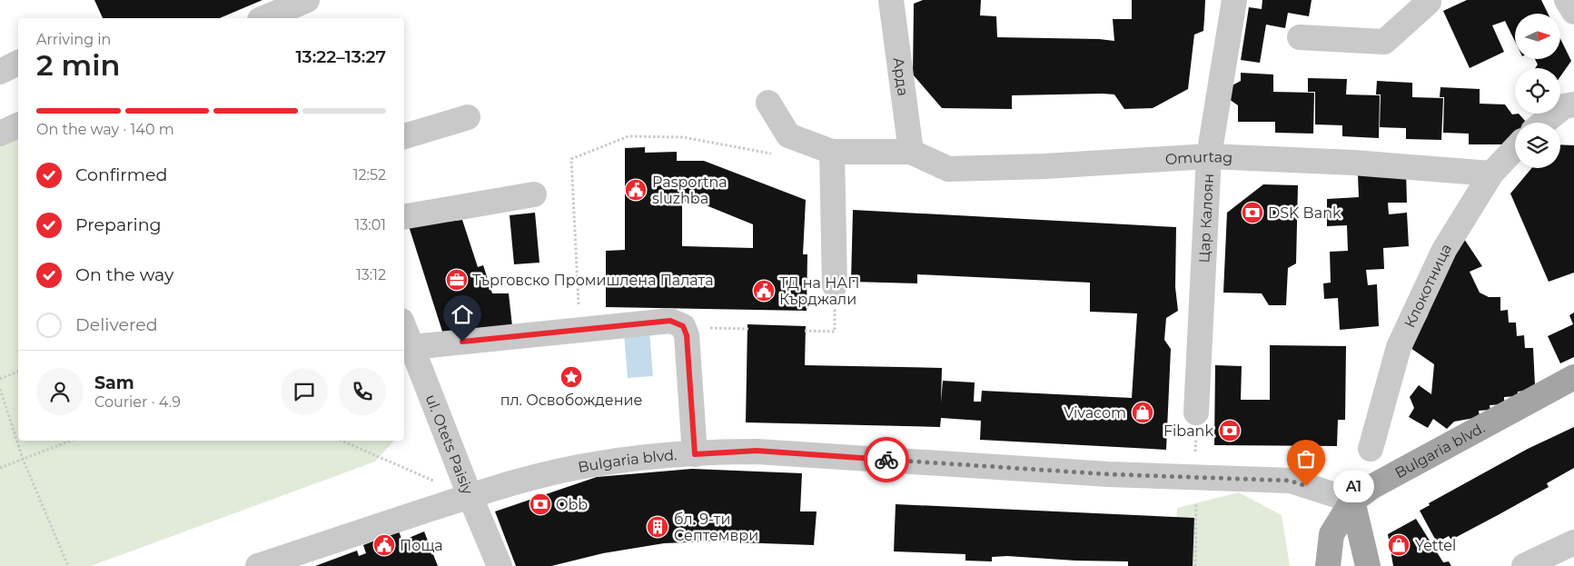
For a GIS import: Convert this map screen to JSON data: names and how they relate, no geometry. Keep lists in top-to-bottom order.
{
  "streets": {
    "main road": ["Bulgaria blvd."],
    "street": [
      "Арда",
      "Omurtag",
      "Цар Калоян",
      "Клокотница",
      "ul. Otets Paisiy"
    ]
  },
  "crossings": [
    ["Арда", "Omurtag"],
    ["Omurtag", "Цар Калоян"],
    ["Omurtag", "Клокотница"],
    ["ul. Otets Paisiy", "Bulgaria blvd."]
  ],
  "places": {
    "public building": ["Pasportna sluzhba", "ТД на НАП Кърджали", "Поща"],
    "bank": ["DSK Bank", "Fibank", "Obb"],
    "office": ["Търговско Промишлена Палата"],
    "place": ["пл. Освобождение"],
    "shop": ["Vivacom", "Yettel"],
    "other": ["A1"],
    "building": ["бл. 9-ти Септември"]
  },
  "north": "right",
  "page": {
    "heading": ["2 min", "Arriving in", "13:22–13:27"],
    "panel": ["Sam", "Courier · 4.9"],
    "bar": "On the way · 140 m",
    "list": [
      ["Confirmed", "12:52"],
      ["Preparing", "13:01"],
      ["On the way", "13:12"],
      "Delivered"
    ],
    "bubble": "A1"
  }
}
